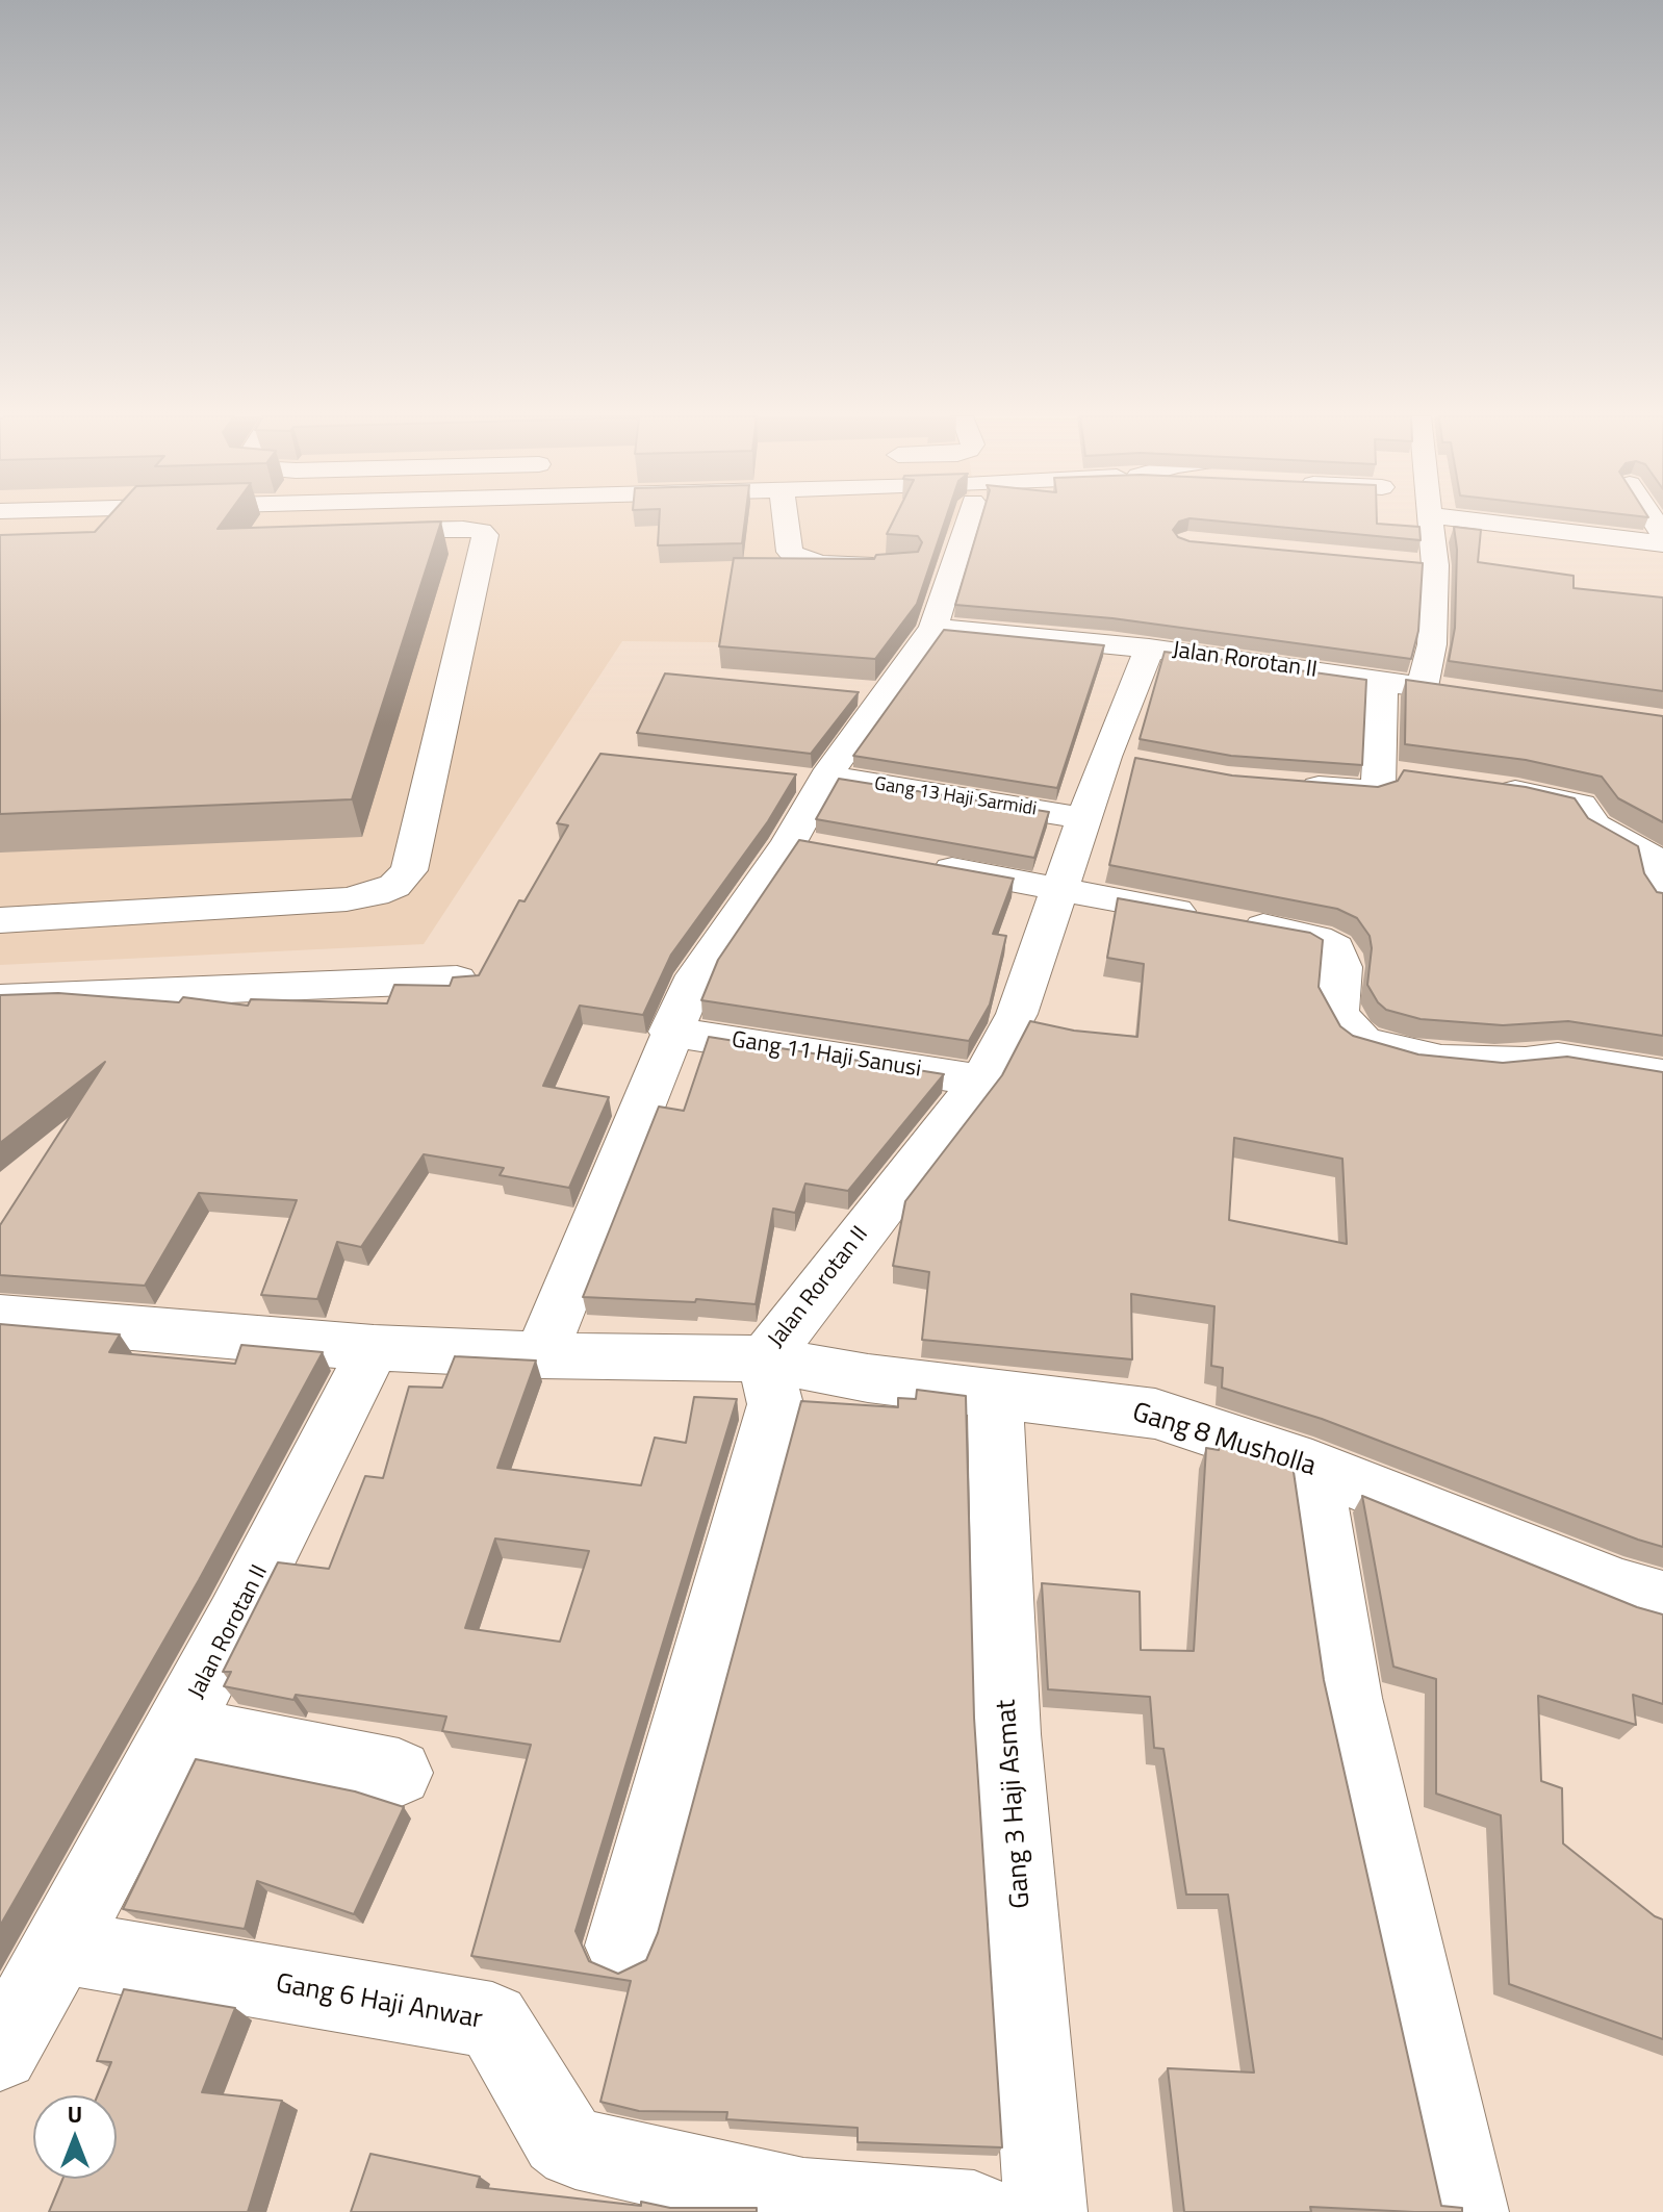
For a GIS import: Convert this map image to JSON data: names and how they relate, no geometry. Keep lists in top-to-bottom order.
{
  "streets": {
    "street": [
      "Jalan Rorotan II",
      "Gang 13 Haji Sarmidi",
      "Gang 11 Haji Sanusi",
      "Gang 8 Musholla",
      "Gang 3 Haji Asmat",
      "Gang 6 Haji Anwar"
    ]
  },
  "crossings": [
    ["Jalan Rorotan II", "Gang 13 Haji Sarmidi"],
    ["Jalan Rorotan II", "Gang 11 Haji Sanusi"],
    ["Jalan Rorotan II", "Gang 8 Musholla"],
    ["Jalan Rorotan II", "Gang 6 Haji Anwar"],
    ["Gang 8 Musholla", "Gang 3 Haji Asmat"]
  ],
  "north": "top"
}
